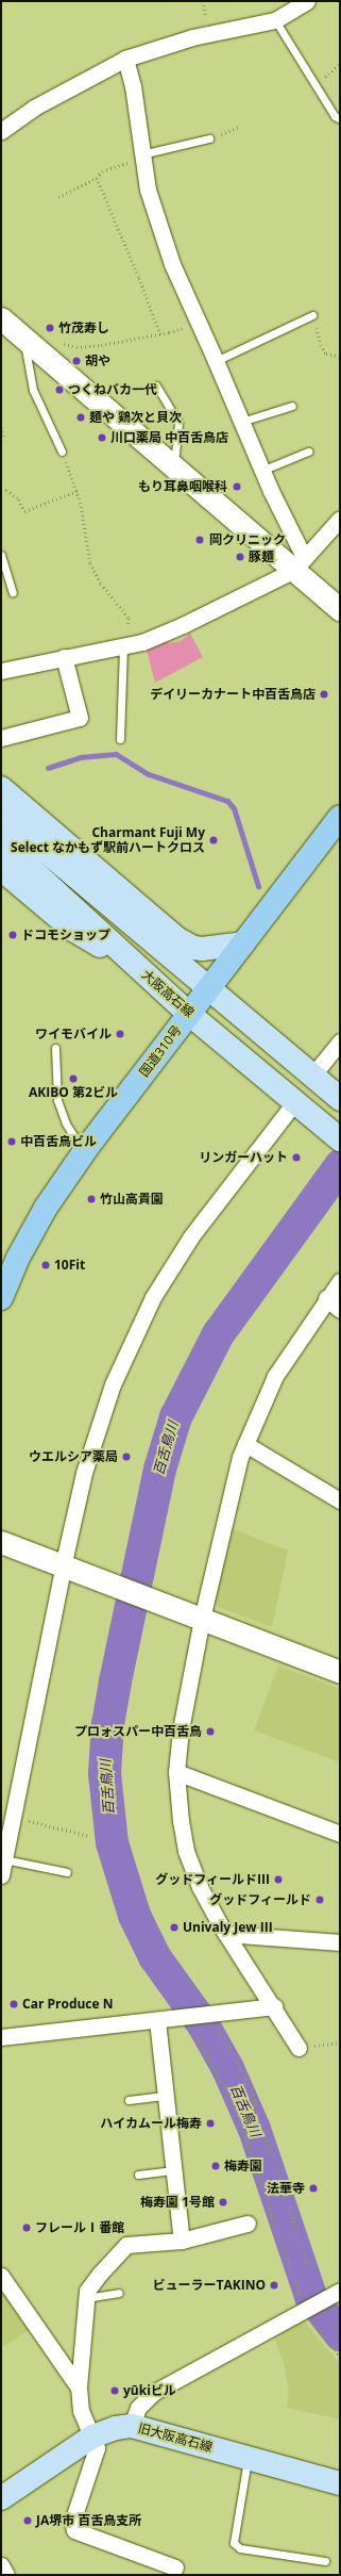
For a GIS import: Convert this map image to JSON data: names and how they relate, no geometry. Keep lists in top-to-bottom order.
{
  "streets": {
    "highway": ["国道310号"],
    "main road": ["大阪高石線", "旧大阪高石線"]
  },
  "crossings": [
    ["大阪高石線", "国道310号"]
  ],
  "water": ["百舌鳥川"],
  "places": [
    "竹茂寿し",
    "胡や",
    "つくねバカ一代",
    "麺や 鶏次と貝次",
    "川口薬局 中百舌鳥店",
    "もり耳鼻咽喉科",
    "岡クリニック",
    "豚麺",
    "デイリーカナート中百舌鳥店",
    "Charmant Fuji My Select なかもず駅前ハートクロス",
    "ドコモショップ",
    "ワイモバイル",
    "AKIBO 第2ビル",
    "中百舌鳥ビル",
    "リンガーハット",
    "竹山高貴園",
    "10Fit",
    "ウエルシア薬局",
    "プロォスパー中百舌鳥",
    "グッドフィールドⅢ",
    "グッドフィールド",
    "Univaly Jew Ⅲ",
    "Car Produce N",
    "ハイカムール梅寿",
    "梅寿園",
    "法華寺",
    "梅寿園 1号館",
    "フレールⅠ番館",
    "ビューラーTAKINO",
    "yūkiビル",
    "JA堺市 百舌鳥支所"
  ]
}
